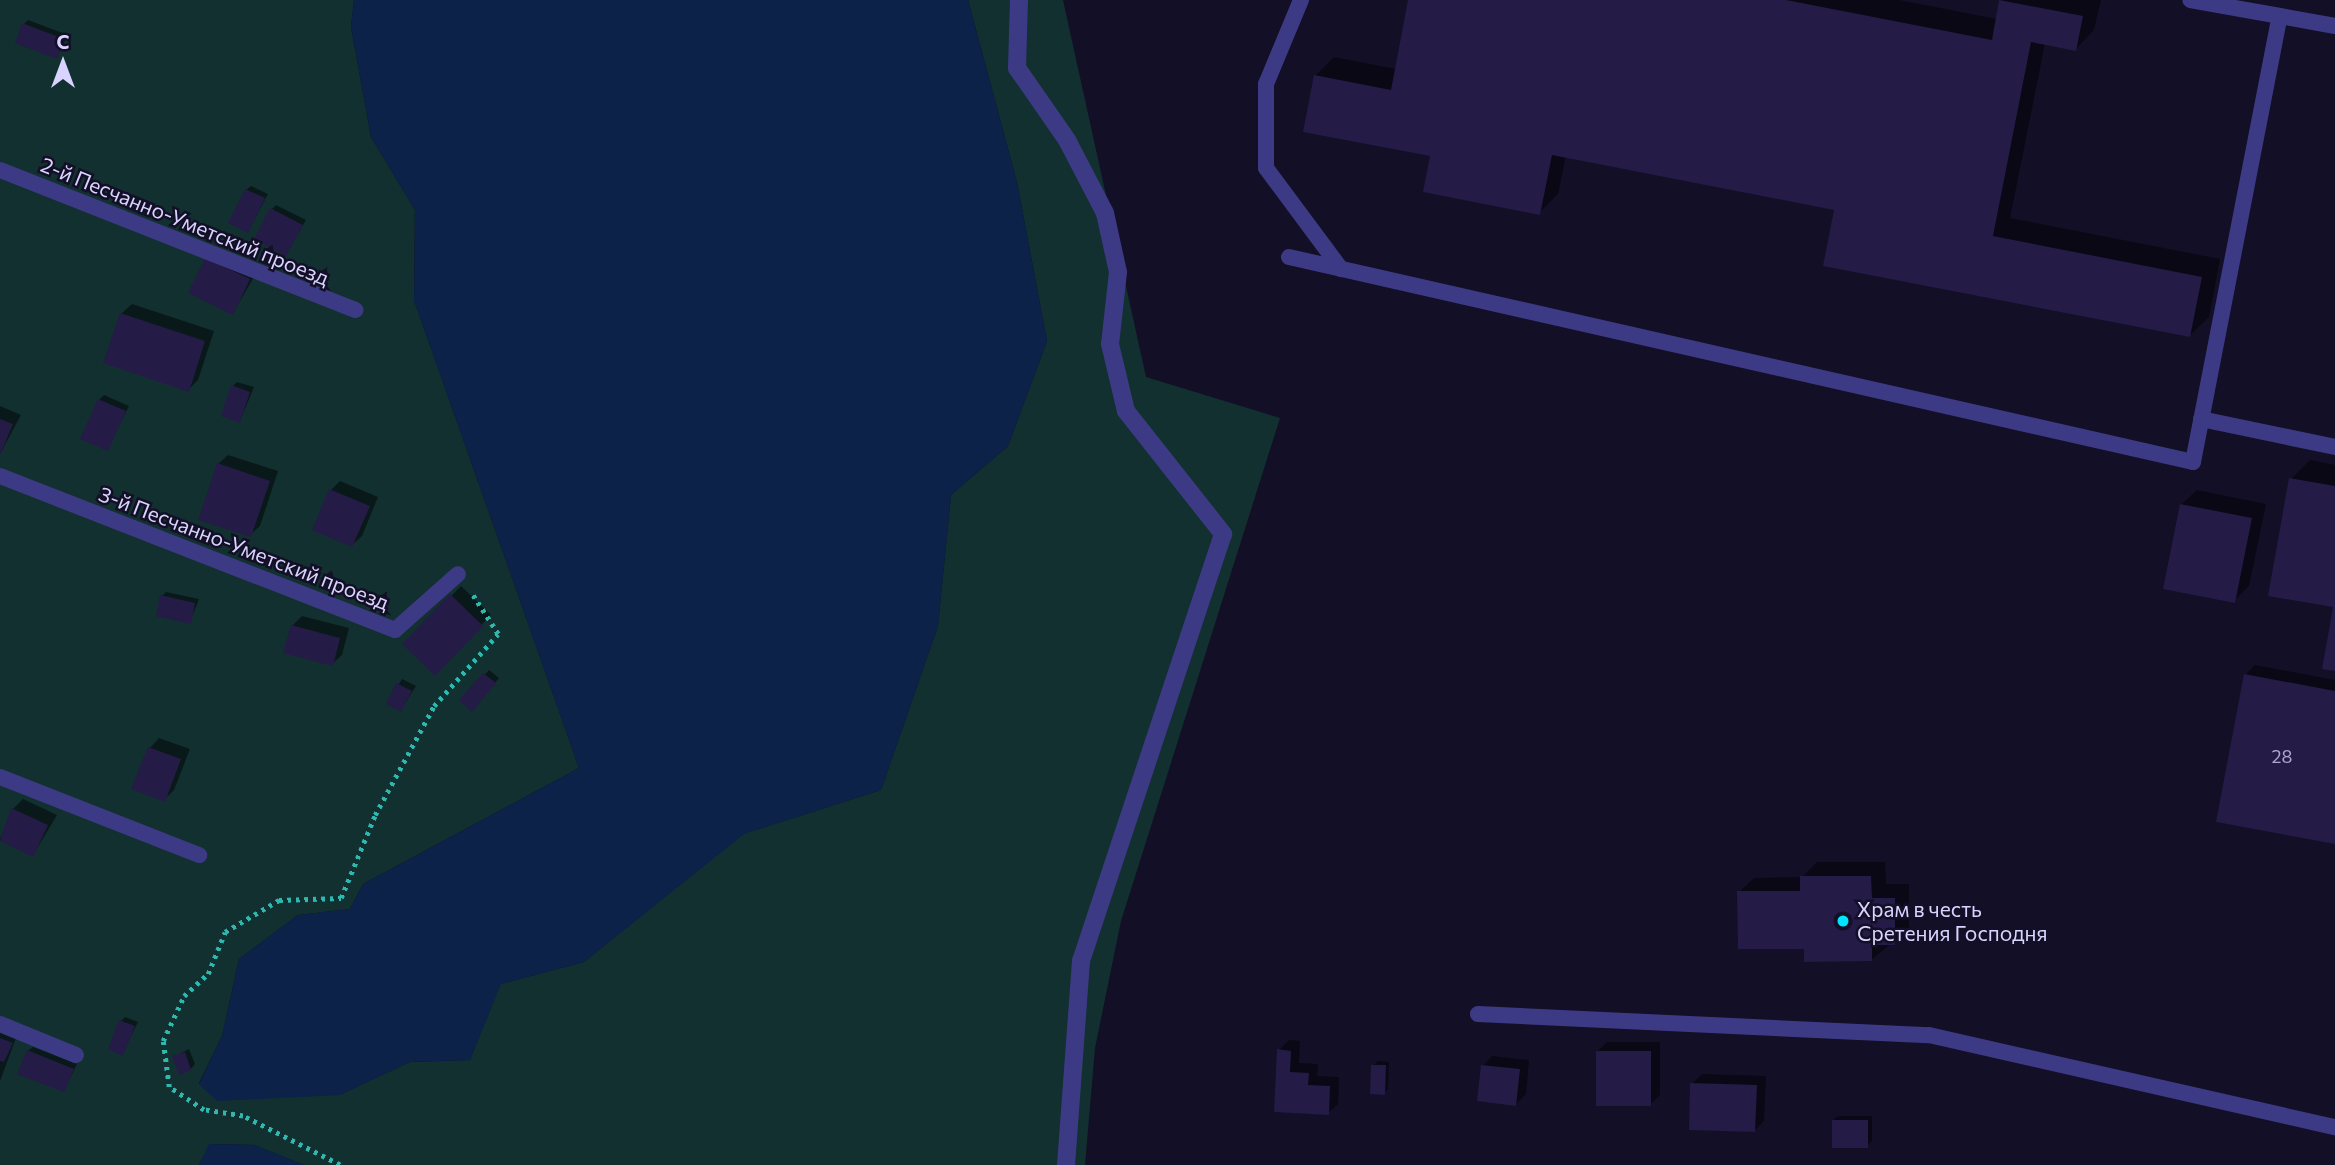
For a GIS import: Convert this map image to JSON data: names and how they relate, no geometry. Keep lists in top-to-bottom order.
{
  "streets": {
    "lane": ["2-й Песчанно-Уметский проезд", "3-й Песчанно-Уметский проезд"]
  },
  "places": ["Храм в честь Сретения Господня"],
  "house_numbers": ["28"],
  "north": "top"
}
